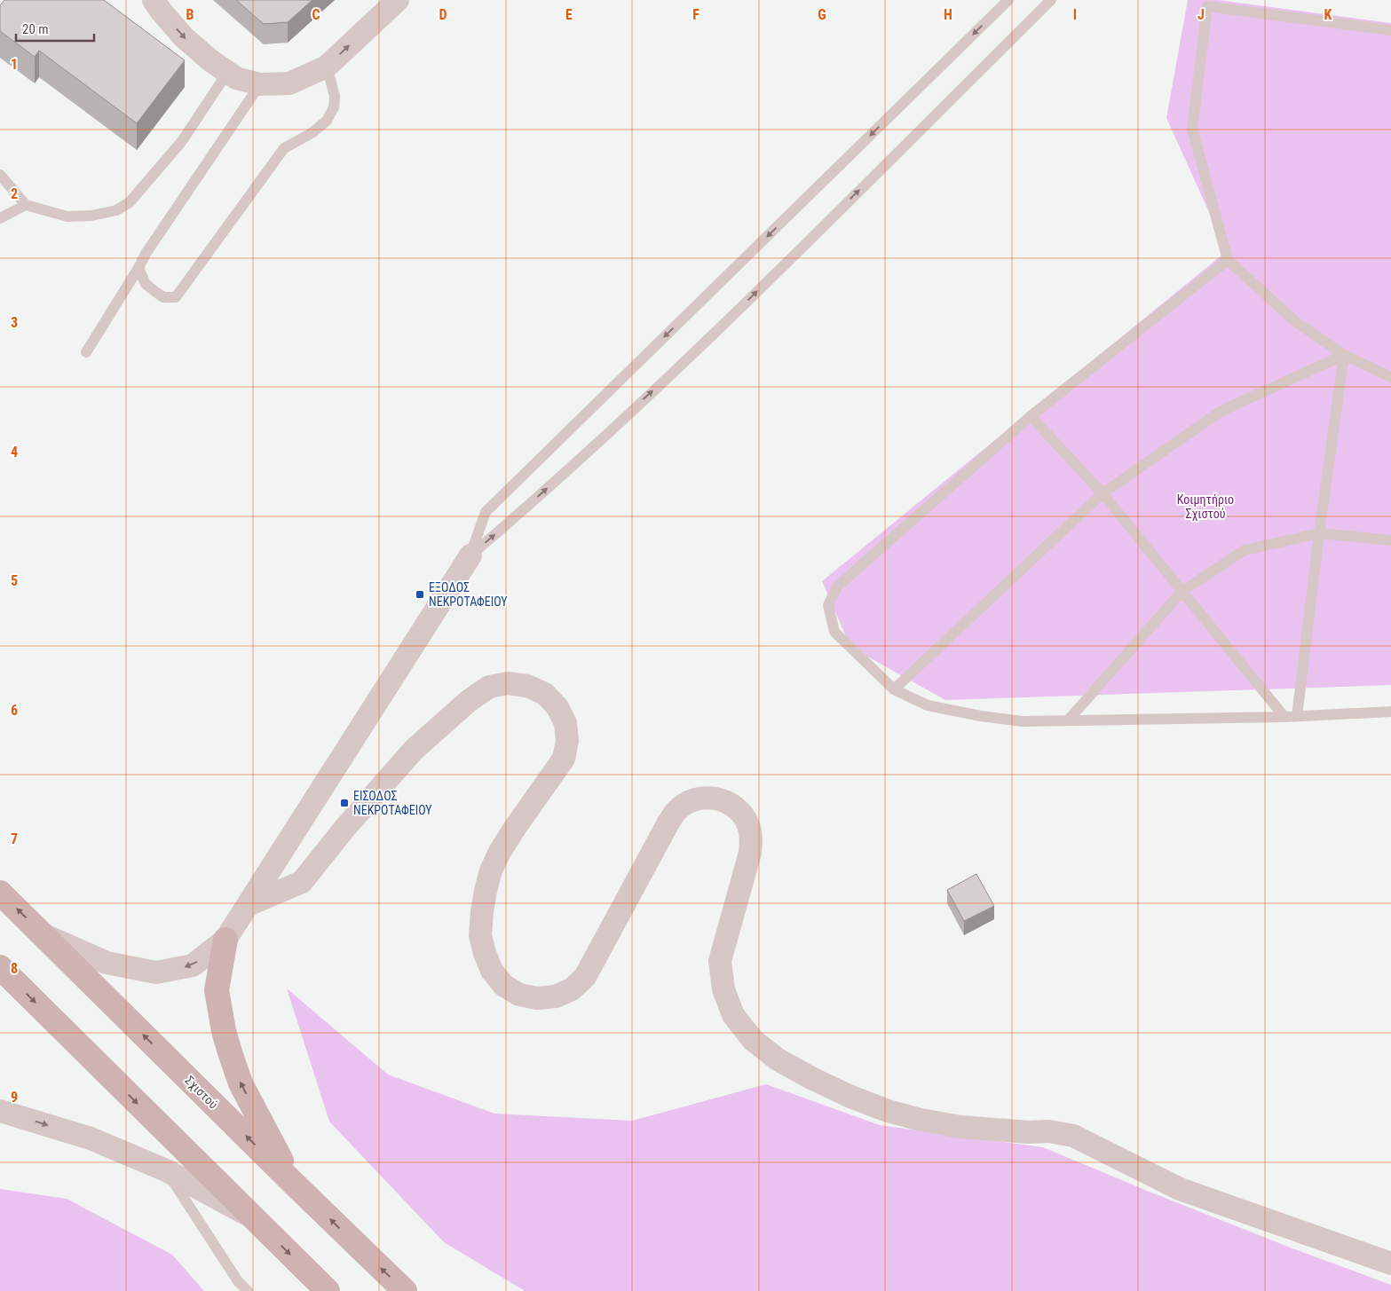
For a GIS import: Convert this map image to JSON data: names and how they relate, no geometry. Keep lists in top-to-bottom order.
{
  "streets": {
    "main road": ["Σχιστού"]
  },
  "parks": ["Κοιμητήριο Σχιστού"],
  "places": {
    "transit": ["ΕΞΟΔΟΣ ΝΕΚΡΟΤΑΦΕΙΟΥ", "ΕΙΣΟΔΟΣ ΝΕΚΡΟΤΑΦΕΙΟΥ"]
  },
  "scale_bar": "20 m",
  "grid": {
    "columns": [
      "B",
      "C",
      "D",
      "E",
      "F",
      "G",
      "H",
      "I",
      "J",
      "K"
    ],
    "rows": [
      "1",
      "2",
      "3",
      "4",
      "5",
      "6",
      "7",
      "8",
      "9"
    ]
  }
}
